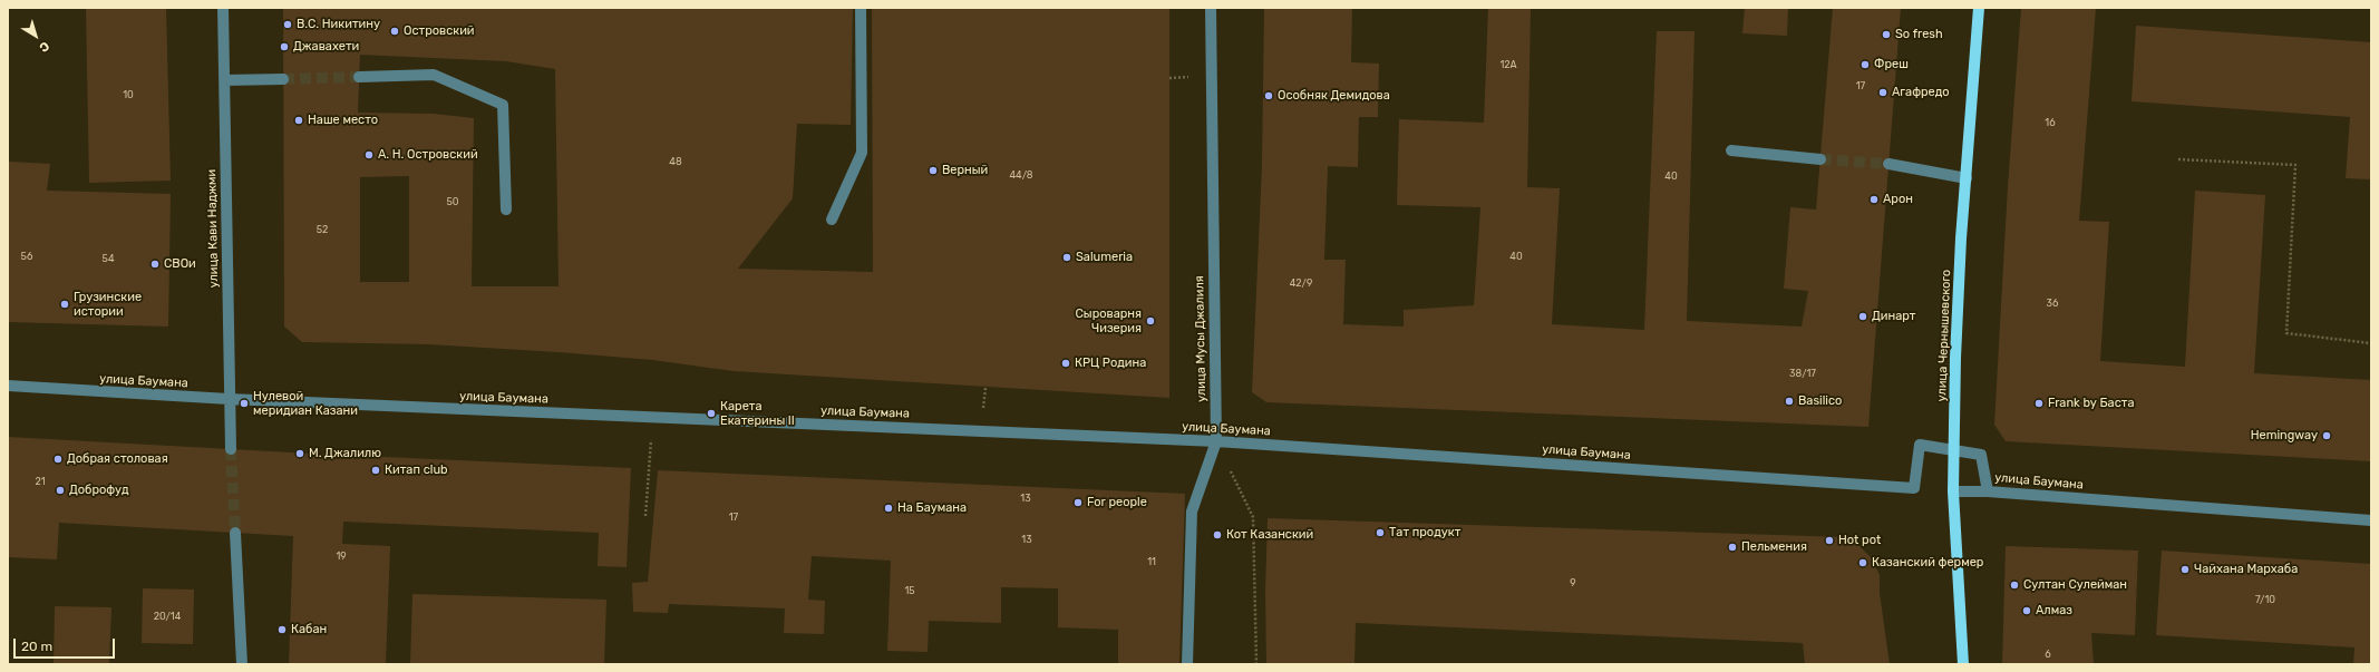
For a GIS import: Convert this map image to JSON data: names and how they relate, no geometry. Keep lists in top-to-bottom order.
{
  "streets": {
    "main road": ["улица Чернышевского"],
    "street": ["улица Кави Наджми", "улица Мусы Джалиля", "улица Баумана"]
  },
  "crossings": [
    ["улица Кави Наджми", "улица Баумана"],
    ["улица Чернышевского", "улица Баумана"],
    ["улица Мусы Джалиля", "улица Баумана"]
  ],
  "places": [
    "В.С. Никитину",
    "Островский",
    "So fresh",
    "Джавахети",
    "Фреш",
    "Агафредо",
    "Особняк Демидова",
    "Наше место",
    "А. Н. Островский",
    "Верный",
    "Арон",
    "Salumeria",
    "СВОи",
    "Грузинские истории",
    "Динарт",
    "Сыроварня Чизерия",
    "КРЦ Родина",
    "Basilico",
    "Нулевой меридиан Казани",
    "Frank by Баста",
    "Карета Екатерины II",
    "Hemingway",
    "М. Джалилю",
    "Добрая столовая",
    "Китап club",
    "Доброфуд",
    "For people",
    "На Баумана",
    "Тат продукт",
    "Кот Казанский",
    "Hot pot",
    "Пельмения",
    "Казанский фермер",
    "Чайхана Мархаба",
    "Султан Сулейман",
    "Алмаз",
    "Кабан"
  ],
  "house_numbers": [
    "12А",
    "17",
    "10",
    "16",
    "48",
    "44/8",
    "40",
    "50",
    "52",
    "56",
    "40",
    "54",
    "42/9",
    "36",
    "38/17",
    "21",
    "13",
    "17",
    "13",
    "19",
    "11",
    "9",
    "15",
    "7/10",
    "20/14",
    "6"
  ],
  "scale_bar": "20 m",
  "north": "bottom right"
}
